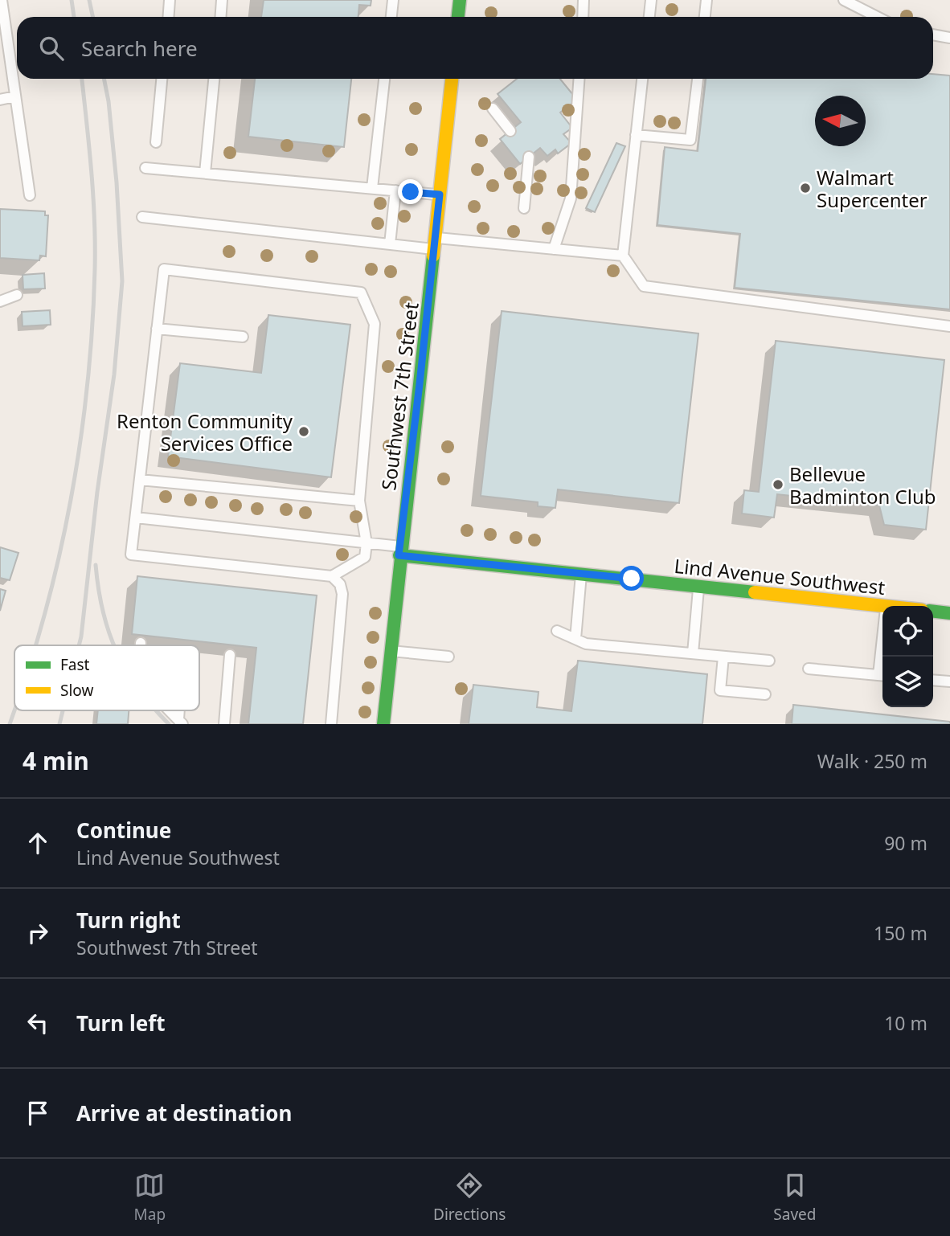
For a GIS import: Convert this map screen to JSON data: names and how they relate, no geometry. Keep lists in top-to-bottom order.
{
  "streets": {
    "street": ["Southwest 7th Street", "Lind Avenue Southwest"]
  },
  "crossings": [
    ["Southwest 7th Street", "Lind Avenue Southwest"]
  ],
  "places": ["Walmart Supercenter", "Renton Community Services Office", "Bellevue Badminton Club"],
  "legend": ["Fast", "Slow"],
  "north": "left",
  "page": {
    "search": "Search here",
    "heading": ["4 min", "Walk · 250 m"],
    "list": [
      ["Continue", "Lind Avenue Southwest", "90 m"],
      ["Turn right", "Southwest 7th Street", "150 m"],
      ["Turn left", "10 m"],
      "Arrive at destination"
    ],
    "nav": ["Map", "Directions", "Saved"]
  }
}
